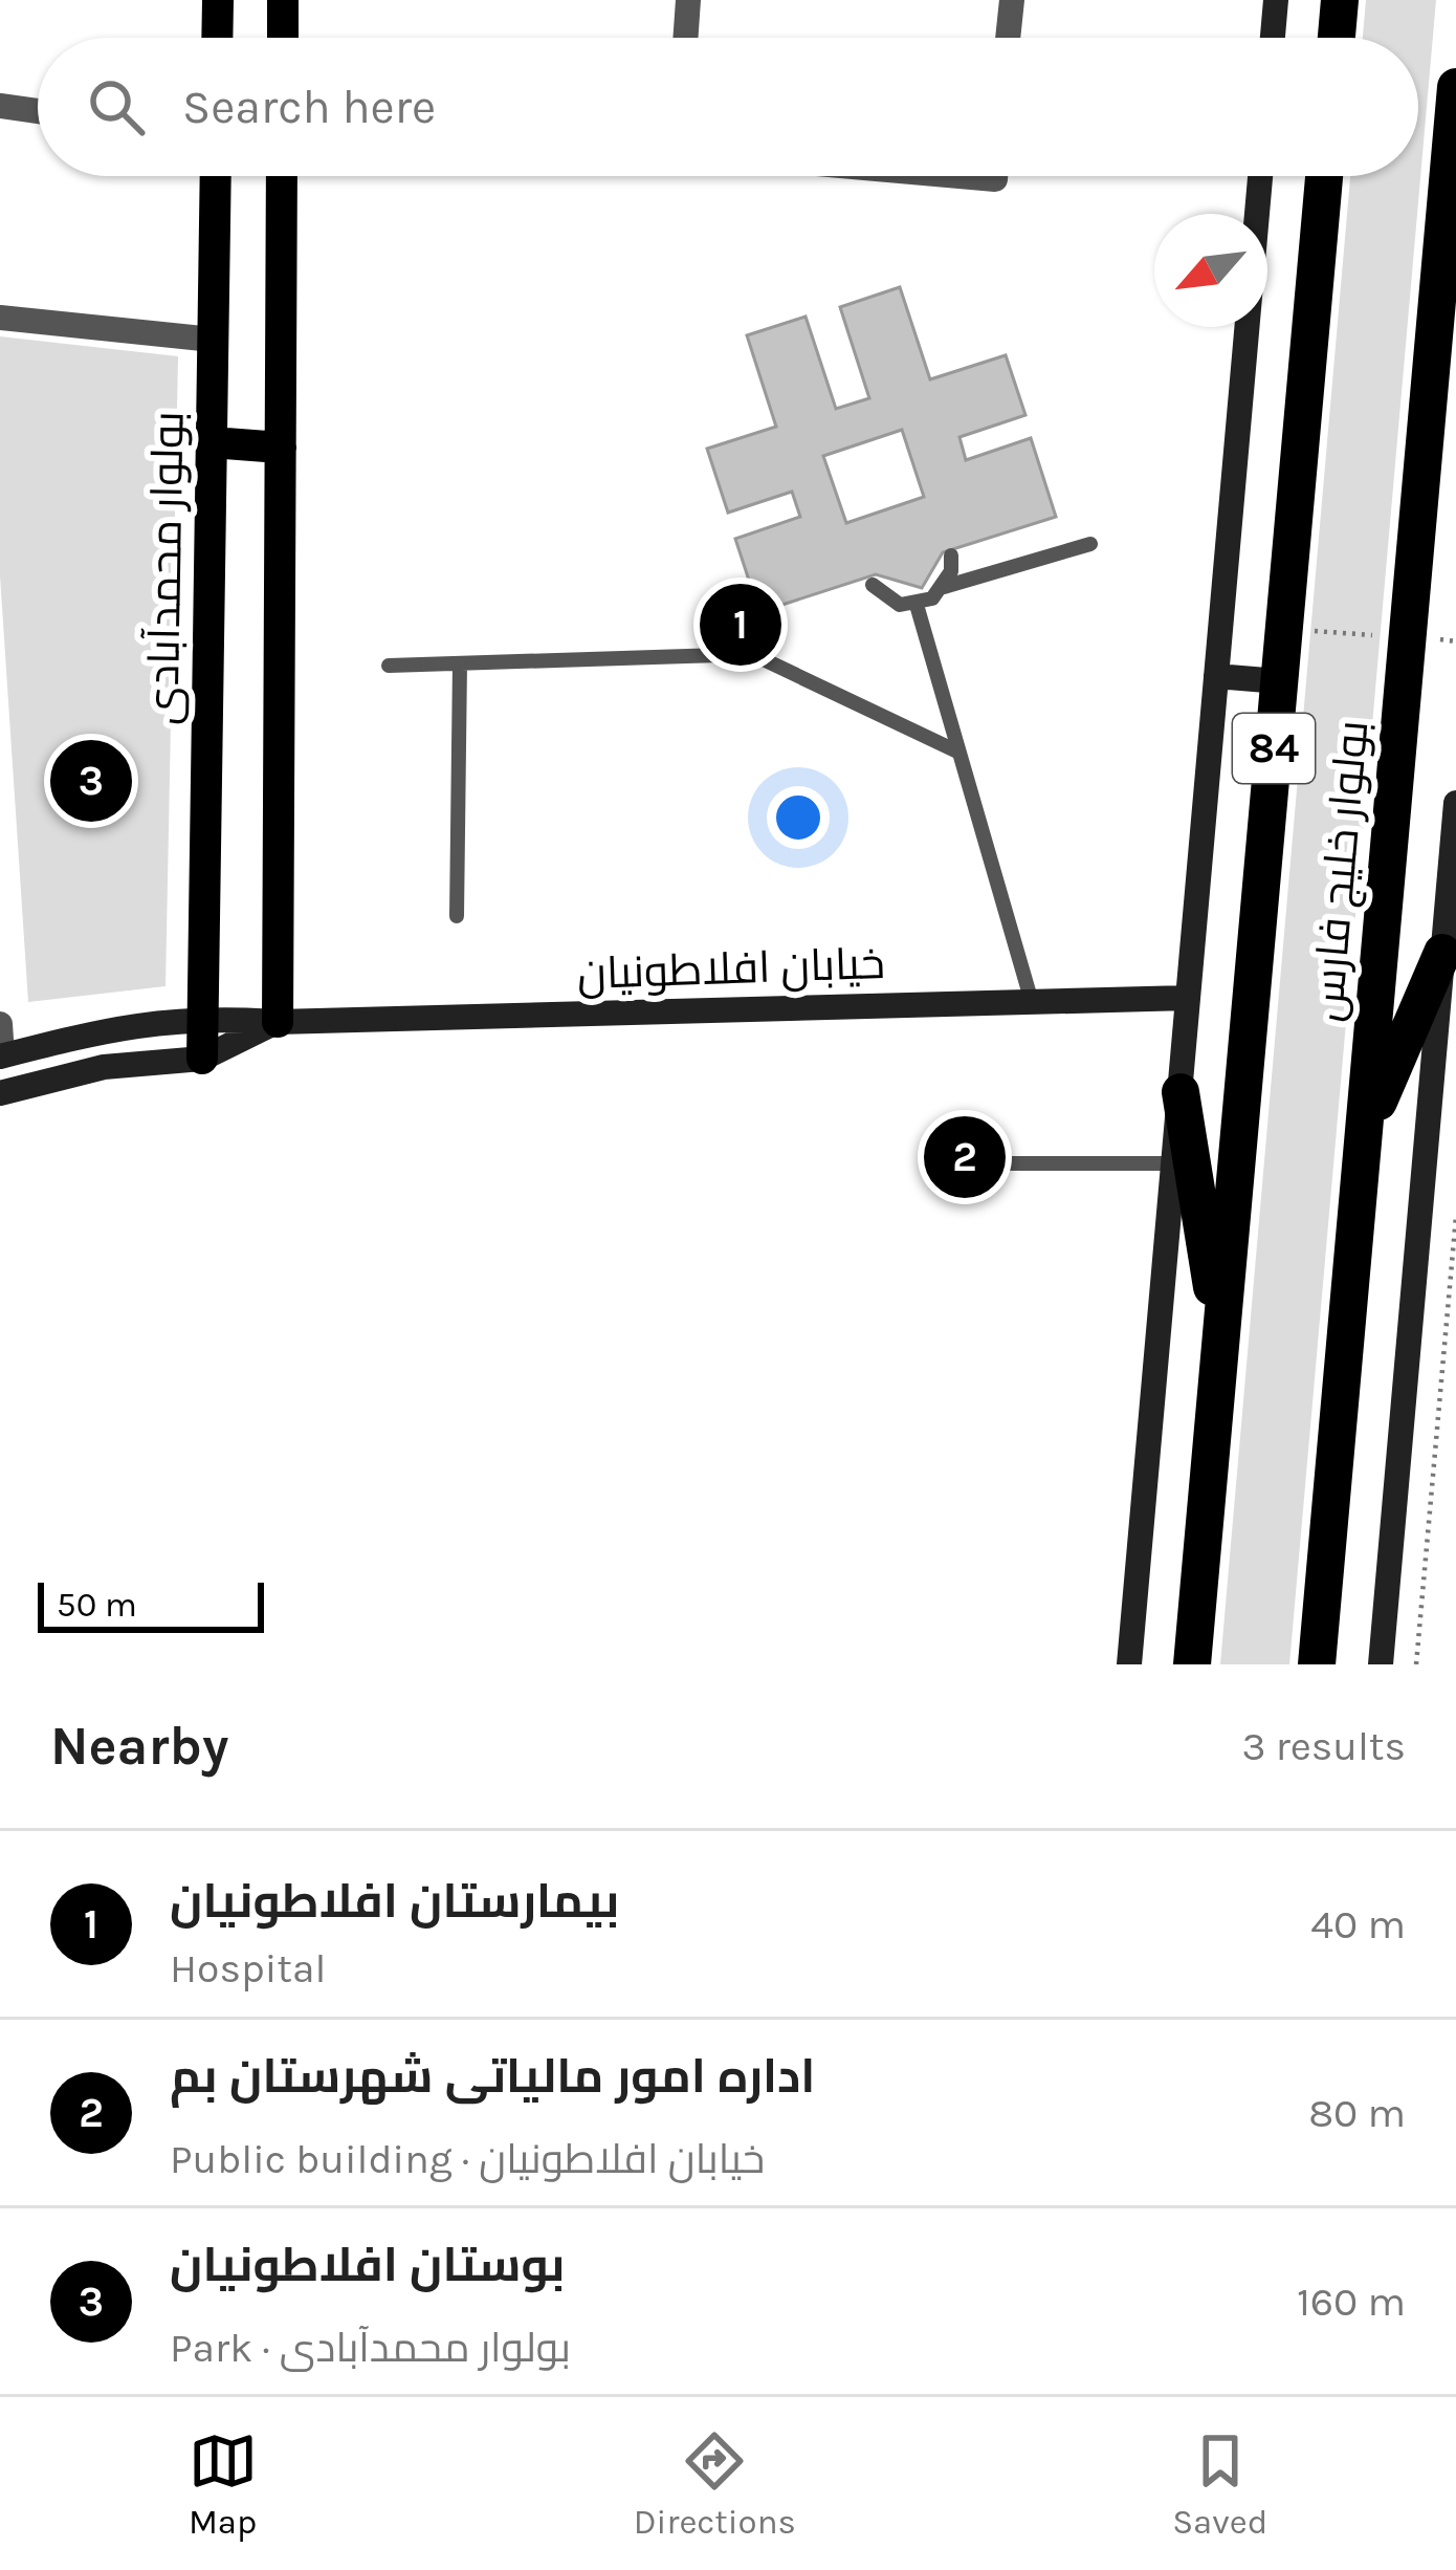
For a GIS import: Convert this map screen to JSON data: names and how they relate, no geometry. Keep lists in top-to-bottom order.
{
  "streets": {
    "highway": ["84", "بولوار خلیج فارس"],
    "main road": ["بولوار محمدآبادی"],
    "street": ["خیابان افلاطونیان"]
  },
  "crossings": [
    ["بولوار محمدآبادی", "خیابان افلاطونیان"]
  ],
  "scale_bar": "50 m",
  "north": "bottom left",
  "page": {
    "search": "Search here",
    "pins": ["1", "3", "2"],
    "scale": "50 m",
    "heading": ["Nearby", "3 results"],
    "list": [
      {
        "mark": "1",
        "name": "بیمارستان افلاطونیان",
        "note": "Hospital",
        "value": "40 m"
      },
      {
        "mark": "2",
        "name": "اداره امور مالیاتی شهرستان بم",
        "note": "Public building · خیابان افلاطونیان",
        "value": "80 m"
      },
      {
        "mark": "3",
        "name": "بوستان افلاطونیان",
        "note": "Park · بولوار محمدآبادی",
        "value": "160 m"
      }
    ],
    "nav": ["Map", "Directions", "Saved"]
  }
}
